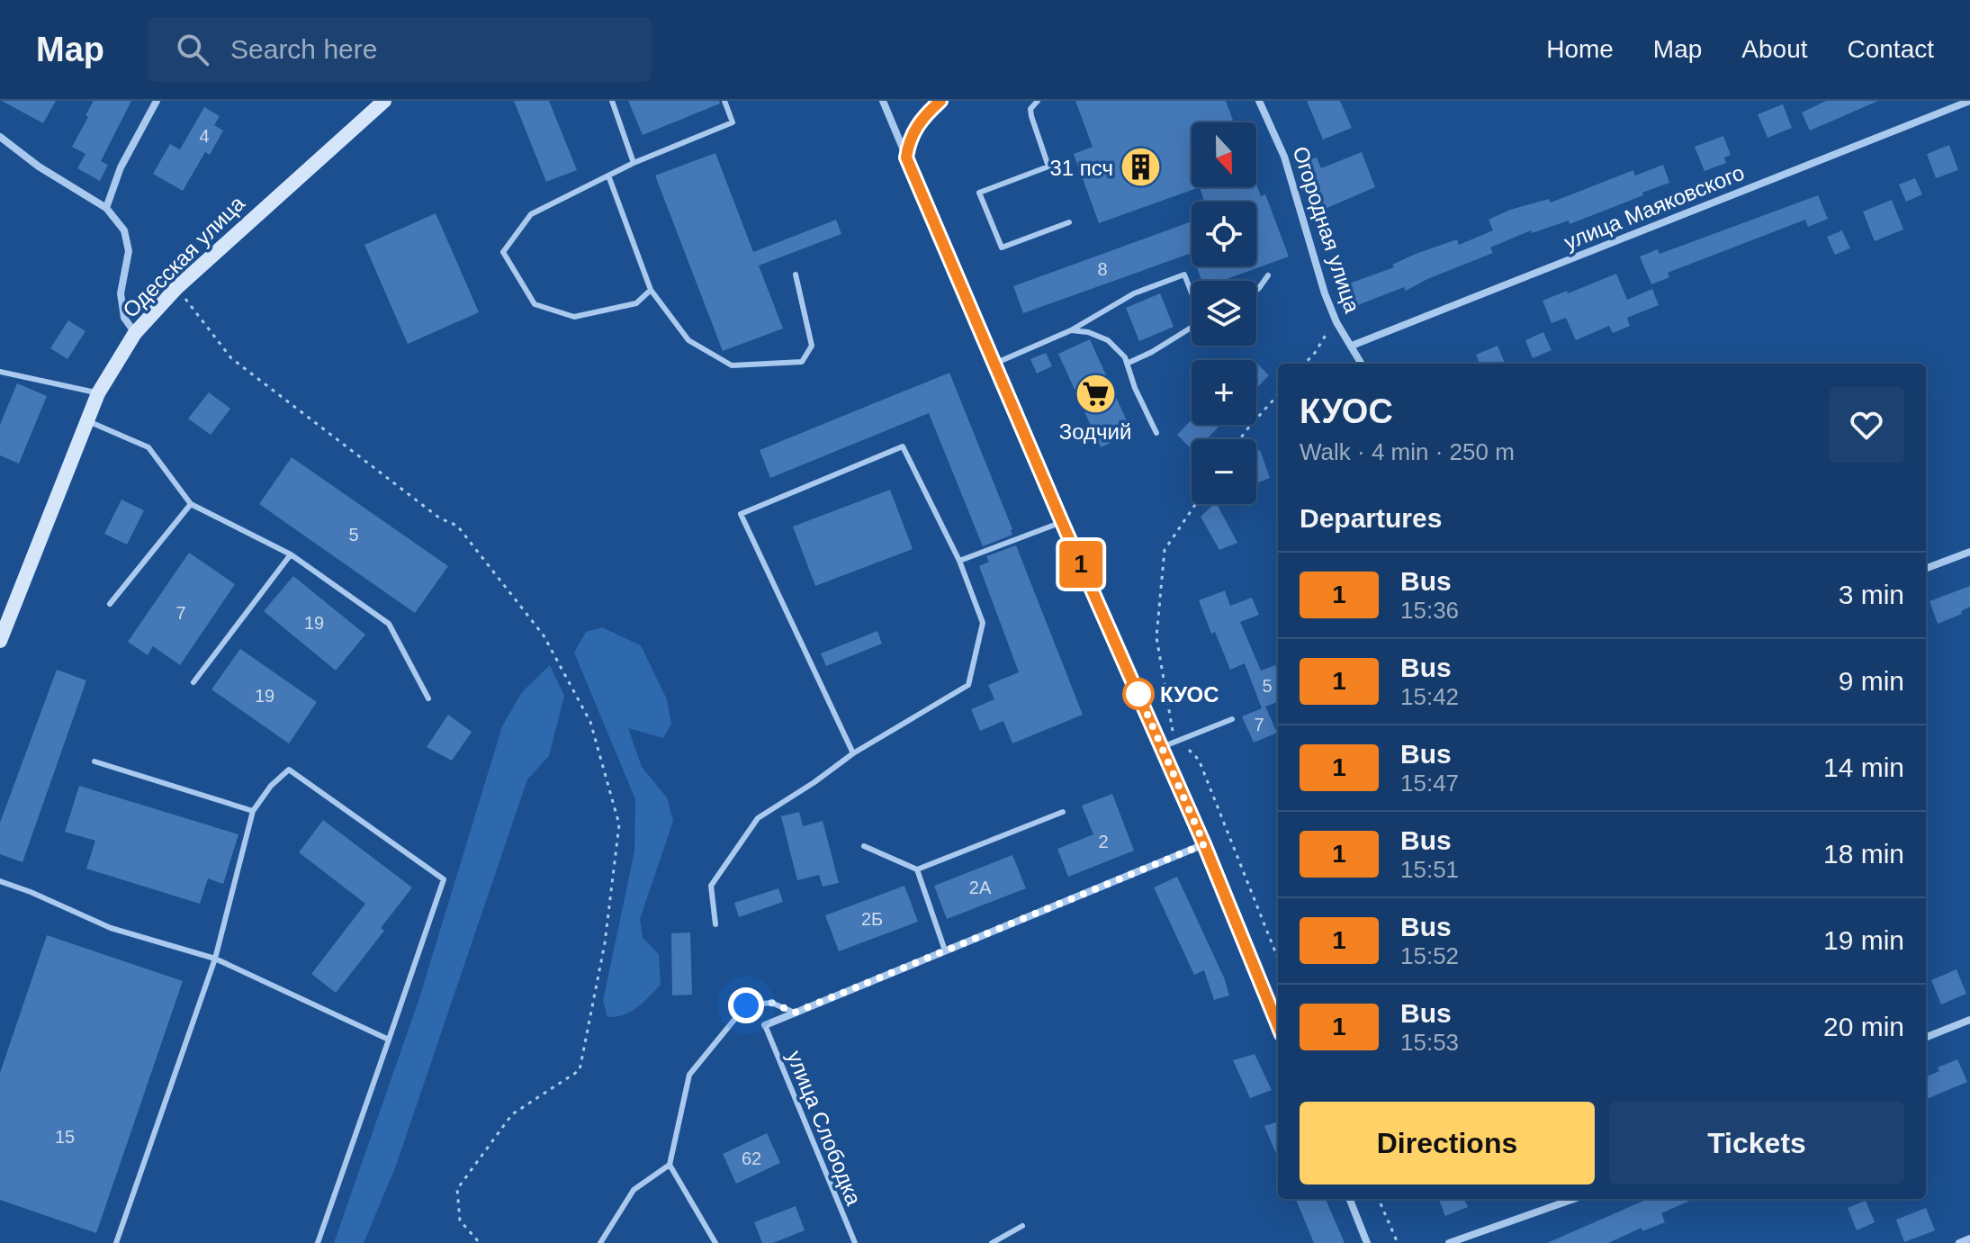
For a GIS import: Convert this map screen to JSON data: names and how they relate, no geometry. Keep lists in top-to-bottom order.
{
  "streets": {
    "main road": ["Одесская улица"],
    "street": ["улица Маяковского", "Огородная улица"],
    "lane": ["улица Слободка"]
  },
  "crossings": [
    ["улица Маяковского", "Огородная улица"]
  ],
  "places": {
    "building": ["31 псч"],
    "supermarket": ["Зодчий"],
    "other": ["КУОС"]
  },
  "lines": ["bus line 1"],
  "house_numbers": [
    "4",
    "8",
    "5",
    "7",
    "19",
    "5",
    "19",
    "7",
    "2",
    "2А",
    "2Б",
    "15",
    "62"
  ],
  "north": "bottom",
  "page": {
    "header": "Map",
    "search": "Search here",
    "nav": [
      "Home",
      "Map",
      "About",
      "Contact"
    ],
    "on_map": "1",
    "map_buttons": ["+", "−"],
    "heading": [
      ["КУОС", "Walk · 4 min · 250 m"],
      "Departures"
    ],
    "list": [
      {
        "mark": "1",
        "name": "Bus",
        "note": "15:36",
        "value": "3 min"
      },
      {
        "mark": "1",
        "name": "Bus",
        "note": "15:42",
        "value": "9 min"
      },
      {
        "mark": "1",
        "name": "Bus",
        "note": "15:47",
        "value": "14 min"
      },
      {
        "mark": "1",
        "name": "Bus",
        "note": "15:51",
        "value": "18 min"
      },
      {
        "mark": "1",
        "name": "Bus",
        "note": "15:52",
        "value": "19 min"
      },
      {
        "mark": "1",
        "name": "Bus",
        "note": "15:53",
        "value": "20 min"
      }
    ],
    "buttons": ["Directions", "Tickets"]
  }
}
